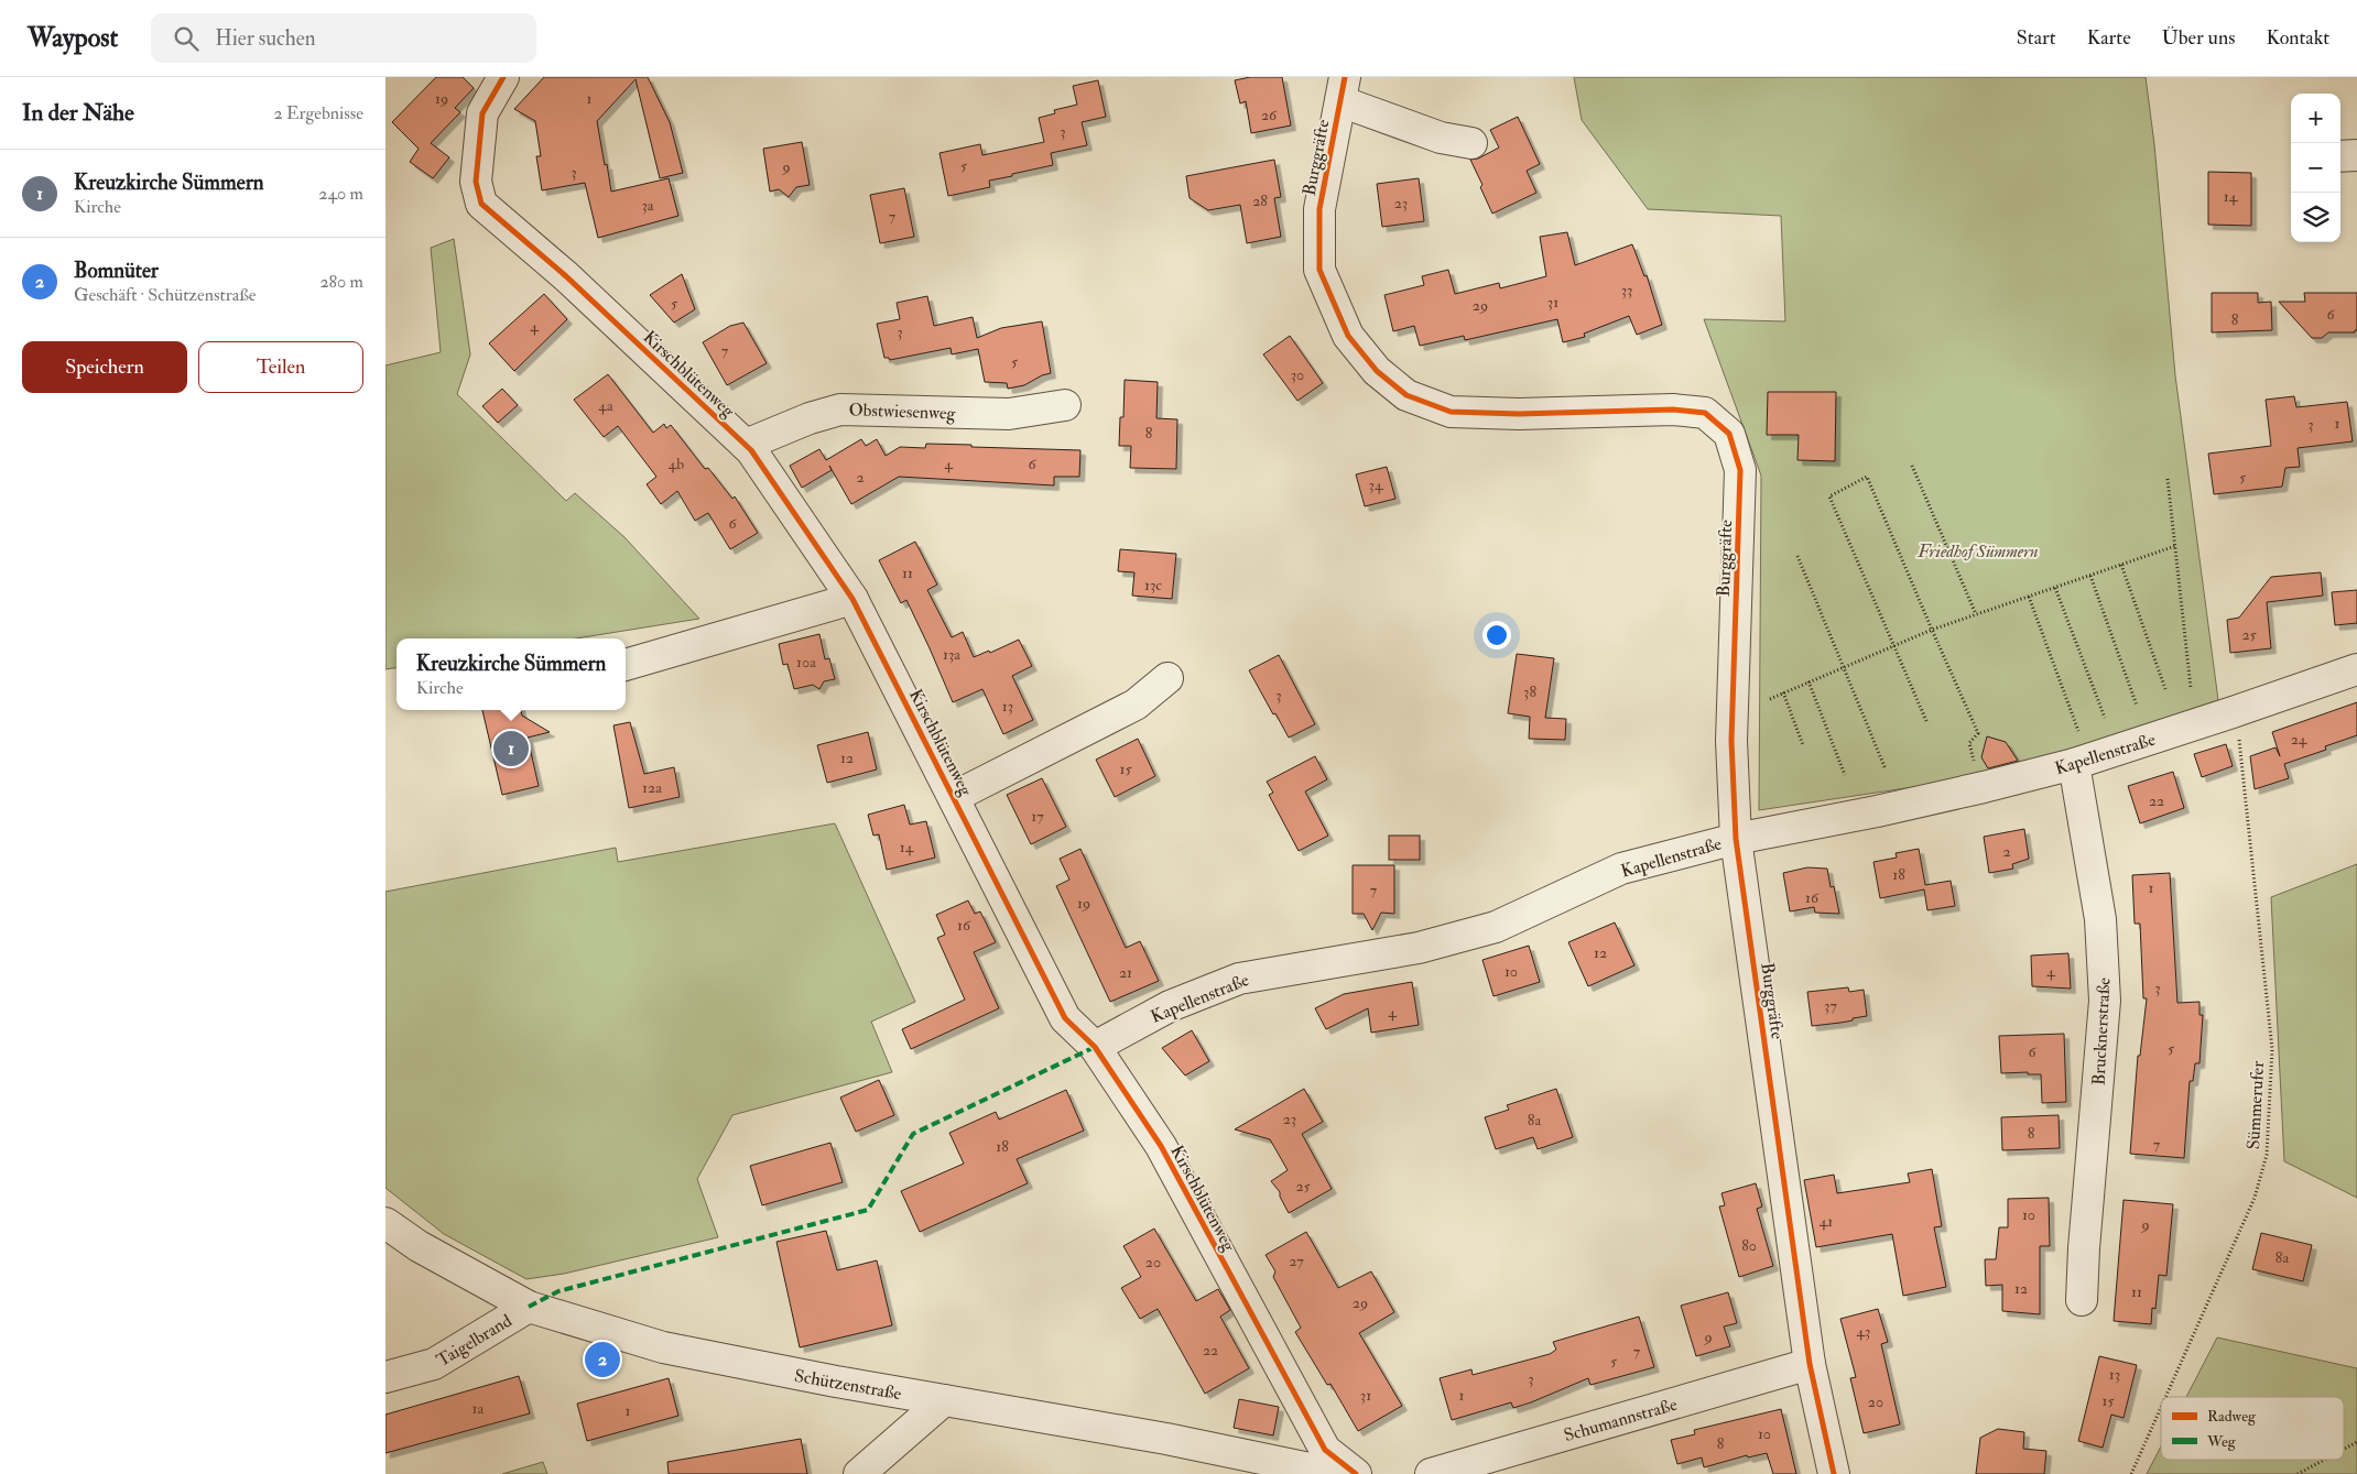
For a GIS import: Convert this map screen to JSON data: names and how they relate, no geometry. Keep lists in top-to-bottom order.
{
  "streets": {
    "street": [
      "Burggräfte",
      "Kirschblütenweg",
      "Obstwiesenweg",
      "Kapellenstraße",
      "Brucknerstraße",
      "Taigelbrand",
      "Schützenstraße",
      "Schumannstraße"
    ],
    "path": ["Sümmerufer"]
  },
  "crossings": [
    ["Burggräfte", "Kapellenstraße"],
    ["Burggräfte", "Schumannstraße"],
    ["Kirschblütenweg", "Obstwiesenweg"],
    ["Kirschblütenweg", "Kapellenstraße"],
    ["Kapellenstraße", "Brucknerstraße"],
    ["Kapellenstraße", "Sümmerufer"],
    ["Taigelbrand", "Schützenstraße"]
  ],
  "parks": ["Friedhof Sümmern"],
  "house_numbers": [
    "19",
    "1",
    "26",
    "3",
    "5",
    "9",
    "3",
    "14",
    "28",
    "23",
    "3a",
    "7",
    "33",
    "31",
    "5",
    "29",
    "6",
    "8",
    "4",
    "3",
    "7",
    "5",
    "30",
    "4a",
    "1",
    "3",
    "8",
    "4b",
    "4",
    "6",
    "2",
    "5",
    "34",
    "6",
    "11",
    "13c",
    "25",
    "13a",
    "10a",
    "38",
    "3",
    "13",
    "24",
    "12",
    "15",
    "12a",
    "22",
    "17",
    "14",
    "2",
    "18",
    "1",
    "7",
    "16",
    "19",
    "16",
    "12",
    "10",
    "4",
    "21",
    "3",
    "37",
    "4",
    "5",
    "6",
    "23",
    "8a",
    "8",
    "7",
    "18",
    "25",
    "10",
    "41",
    "9",
    "80",
    "8a",
    "27",
    "20",
    "12",
    "11",
    "29",
    "43",
    "9",
    "22",
    "7",
    "5",
    "13",
    "3",
    "31",
    "1",
    "15",
    "20",
    "1a",
    "1",
    "10",
    "8"
  ],
  "legend": ["Radweg", "Weg"],
  "page": {
    "header": "Waypost",
    "search": "Hier suchen",
    "nav": [
      "Start",
      "Karte",
      "Über uns",
      "Kontakt"
    ],
    "heading": ["In der Nähe", "2 Ergebnisse"],
    "map_buttons": ["+", "−"],
    "list": [
      {
        "mark": "1",
        "name": "Kreuzkirche Sümmern",
        "note": "Kirche",
        "value": "240 m"
      },
      {
        "mark": "2",
        "name": "Bomnüter",
        "note": "Geschäft · Schützenstraße",
        "value": "280 m"
      }
    ],
    "buttons": ["Speichern", "Teilen"],
    "popup": ["Kreuzkirche Sümmern", "Kirche"],
    "pins": ["1", "2"]
  }
}
